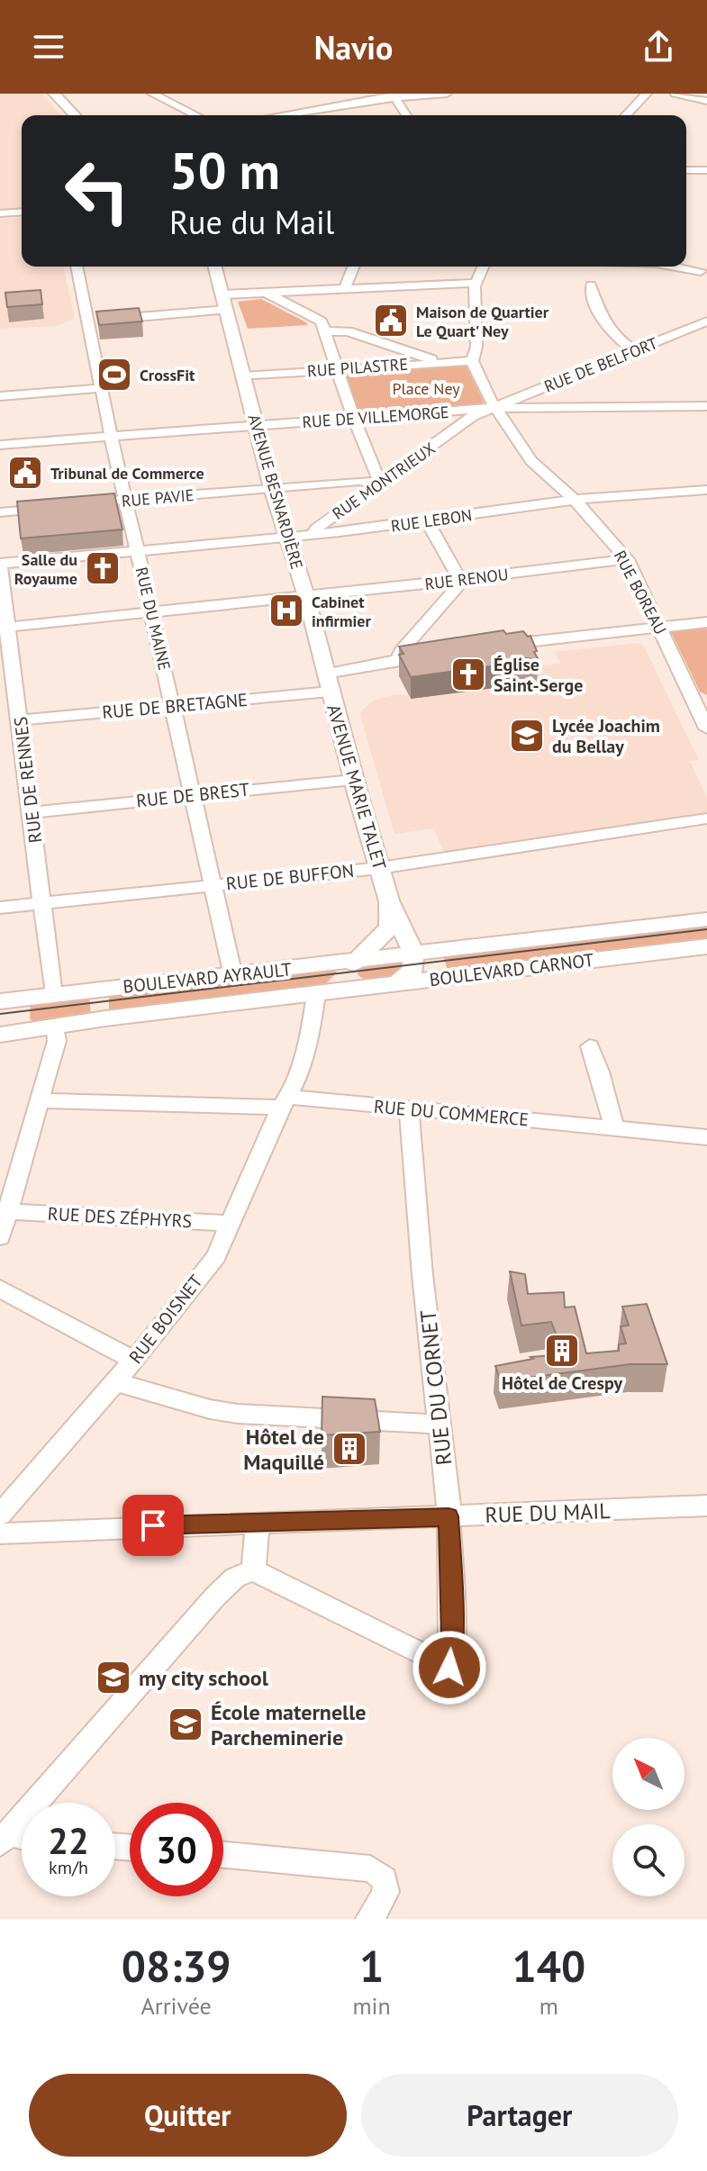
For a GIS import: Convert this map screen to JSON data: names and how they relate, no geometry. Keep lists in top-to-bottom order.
{
  "streets": {
    "main road": [
      "AVENUE BESNARDIÈRE",
      "AVENUE MARIE TALET",
      "BOULEVARD CARNOT",
      "BOULEVARD AYRAULT"
    ],
    "street": [
      "RUE DE BELFORT",
      "RUE PILASTRE",
      "RUE DE VILLEMORGE",
      "RUE MONTRIEUX",
      "RUE PAVIE",
      "RUE LEBON",
      "RUE RENOU",
      "RUE BOREAU",
      "RUE DU MAINE",
      "RUE DE BRETAGNE",
      "RUE DE RENNES",
      "RUE DE BREST",
      "RUE DE BUFFON",
      "RUE DU COMMERCE",
      "RUE DES ZÉPHYRS",
      "RUE BOISNET",
      "RUE DU CORNET",
      "RUE DU MAIL"
    ]
  },
  "crossings": [
    ["RUE DE BELFORT", "RUE DE VILLEMORGE"],
    ["RUE DE BELFORT", "RUE MONTRIEUX"],
    ["RUE DE BELFORT", "RUE BOREAU"],
    ["RUE PILASTRE", "AVENUE BESNARDIÈRE"],
    ["RUE PILASTRE", "RUE BOREAU"],
    ["RUE DE VILLEMORGE", "RUE MONTRIEUX"],
    ["RUE DE VILLEMORGE", "AVENUE BESNARDIÈRE"],
    ["RUE DE VILLEMORGE", "RUE BOREAU"],
    ["RUE DE VILLEMORGE", "RUE DU MAINE"],
    ["RUE MONTRIEUX", "RUE PAVIE"],
    ["RUE MONTRIEUX", "RUE LEBON"],
    ["RUE MONTRIEUX", "RUE BOREAU"],
    ["AVENUE BESNARDIÈRE", "RUE PAVIE"],
    ["AVENUE BESNARDIÈRE", "RUE LEBON"],
    ["AVENUE BESNARDIÈRE", "RUE RENOU"],
    ["AVENUE BESNARDIÈRE", "RUE DE BRETAGNE"],
    ["AVENUE BESNARDIÈRE", "AVENUE MARIE TALET"],
    ["RUE PAVIE", "RUE DU MAINE"],
    ["RUE LEBON", "RUE BOREAU"],
    ["RUE LEBON", "RUE DU MAINE"],
    ["RUE LEBON", "RUE DE RENNES"],
    ["RUE RENOU", "RUE BOREAU"],
    ["RUE RENOU", "RUE DU MAINE"],
    ["RUE RENOU", "RUE DE RENNES"],
    ["RUE DU MAINE", "RUE DE BRETAGNE"],
    ["RUE DU MAINE", "RUE DE BREST"],
    ["RUE DU MAINE", "RUE DE BUFFON"],
    ["RUE DU MAINE", "BOULEVARD AYRAULT"],
    ["RUE DE BRETAGNE", "RUE DE RENNES"],
    ["RUE DE BRETAGNE", "AVENUE MARIE TALET"],
    ["RUE DE RENNES", "RUE DE BREST"],
    ["RUE DE RENNES", "RUE DE BUFFON"],
    ["RUE DE RENNES", "BOULEVARD AYRAULT"],
    ["AVENUE MARIE TALET", "RUE DE BREST"],
    ["AVENUE MARIE TALET", "RUE DE BUFFON"],
    ["AVENUE MARIE TALET", "BOULEVARD CARNOT"],
    ["AVENUE MARIE TALET", "BOULEVARD AYRAULT"],
    ["BOULEVARD CARNOT", "BOULEVARD AYRAULT"],
    ["BOULEVARD CARNOT", "RUE BOISNET"],
    ["BOULEVARD AYRAULT", "RUE BOISNET"],
    ["RUE DU COMMERCE", "RUE BOISNET"],
    ["RUE DU COMMERCE", "RUE DU CORNET"],
    ["RUE DES ZÉPHYRS", "RUE BOISNET"],
    ["RUE DU CORNET", "RUE DU MAIL"]
  ],
  "parks": ["Place Ney"],
  "places": {
    "public building": ["Maison de Quartier Le Quart' Ney", "Tribunal de Commerce"],
    "sports": ["CrossFit"],
    "church": ["Salle du Royaume", "Église Saint-Serge"],
    "hospital": ["Cabinet infirmier"],
    "school or university": ["Lycée Joachim du Bellay", "my city school", "École maternelle Parcheminerie"],
    "building": ["Hôtel de Crespy", "Hôtel de Maquillé"]
  },
  "north": "top left",
  "page": {
    "header": "Navio",
    "turn": ["50 m", "Rue du Mail"],
    "speed": "22 km/h",
    "limit": "30",
    "eta": [
      "08:39",
      "Arrivée",
      "1",
      "min",
      "140",
      "m"
    ],
    "buttons": ["Quitter", "Partager"]
  }
}
